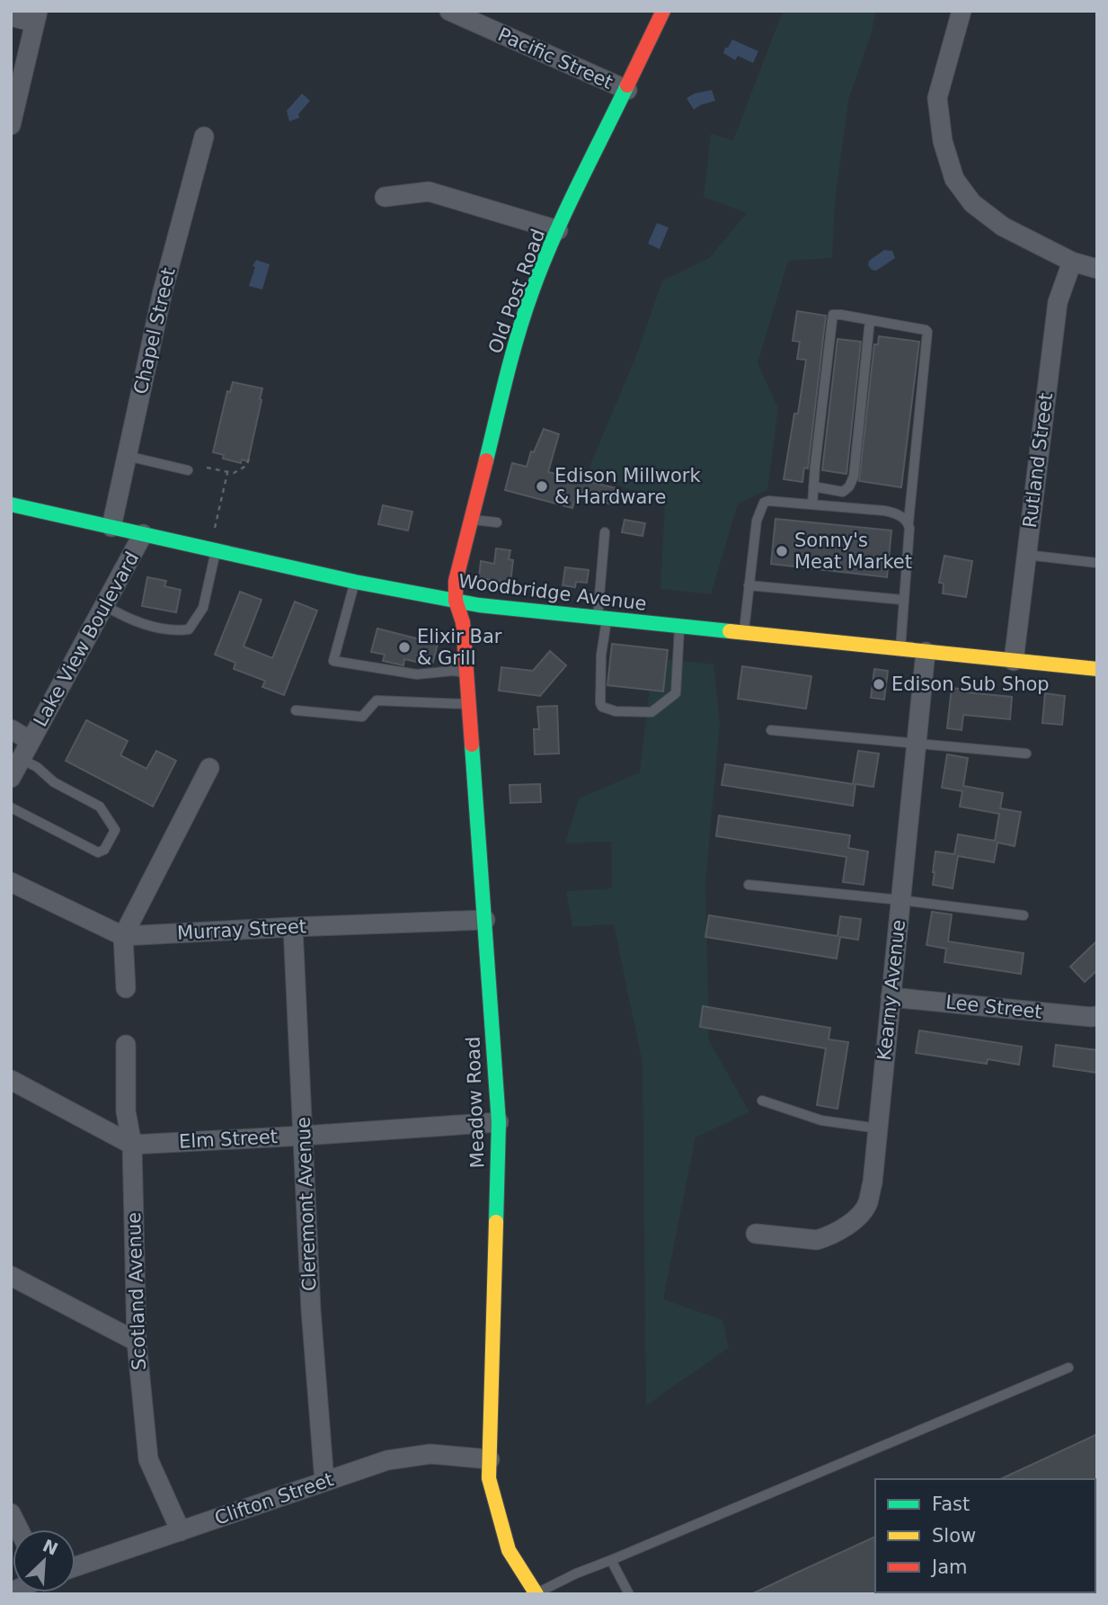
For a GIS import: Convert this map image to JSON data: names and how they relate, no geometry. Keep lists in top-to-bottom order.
{
  "streets": {
    "street": [
      "Pacific Street",
      "Old Post Road",
      "Chapel Street",
      "Rutland Street",
      "Woodbridge Avenue",
      "Lake View Boulevard",
      "Murray Street",
      "Kearny Avenue",
      "Lee Street",
      "Meadow Road",
      "Elm Street",
      "Cleremont Avenue",
      "Scotland Avenue",
      "Clifton Street"
    ]
  },
  "crossings": [
    ["Pacific Street", "Old Post Road"],
    ["Old Post Road", "Woodbridge Avenue"],
    ["Old Post Road", "Meadow Road"],
    ["Chapel Street", "Woodbridge Avenue"],
    ["Rutland Street", "Woodbridge Avenue"],
    ["Woodbridge Avenue", "Lake View Boulevard"],
    ["Woodbridge Avenue", "Kearny Avenue"],
    ["Woodbridge Avenue", "Meadow Road"],
    ["Murray Street", "Meadow Road"],
    ["Murray Street", "Cleremont Avenue"],
    ["Kearny Avenue", "Lee Street"],
    ["Meadow Road", "Elm Street"],
    ["Meadow Road", "Clifton Street"],
    ["Elm Street", "Cleremont Avenue"],
    ["Elm Street", "Scotland Avenue"],
    ["Cleremont Avenue", "Clifton Street"],
    ["Scotland Avenue", "Clifton Street"]
  ],
  "places": [
    "Edison Millwork & Hardware",
    "Sonny's Meat Market",
    "Elixir Bar & Grill",
    "Edison Sub Shop"
  ],
  "legend": ["Fast", "Slow", "Jam"],
  "north": "top right"
}
